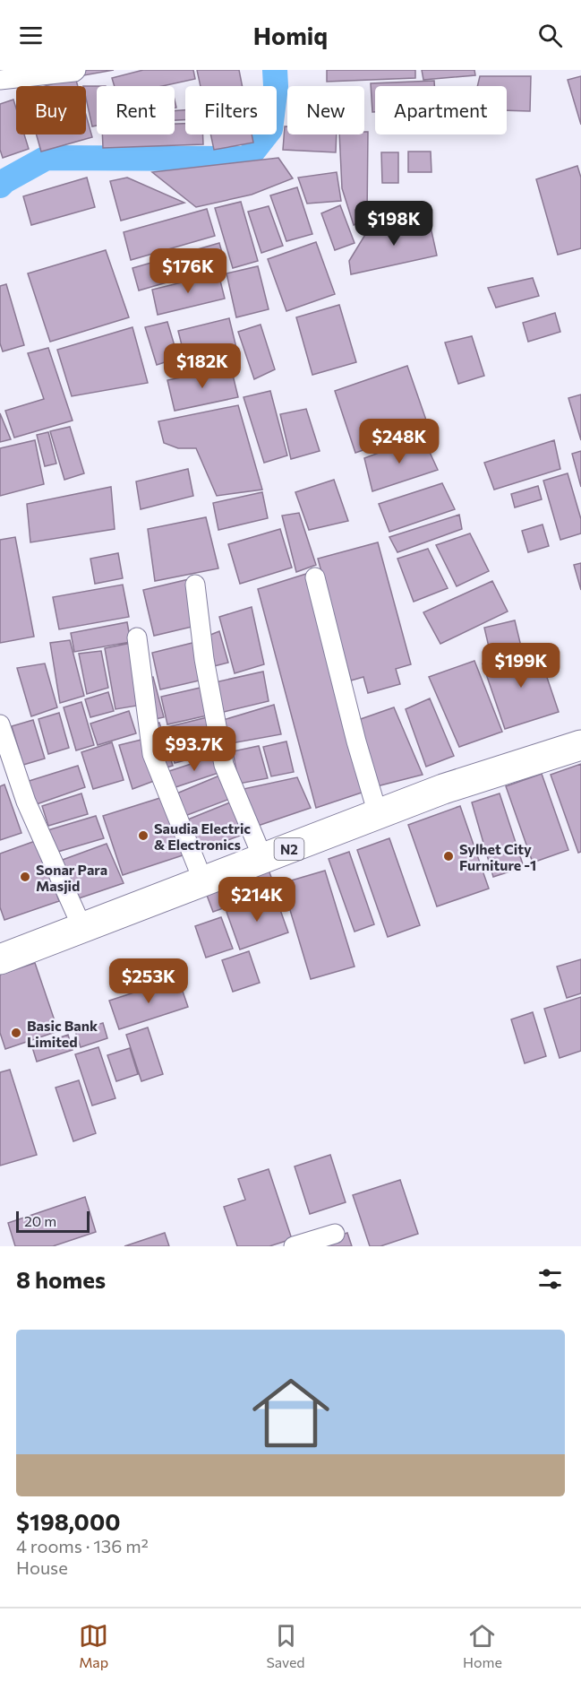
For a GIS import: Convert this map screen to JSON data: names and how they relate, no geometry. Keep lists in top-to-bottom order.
{
  "streets": {
    "highway": ["N2"]
  },
  "places": [
    "Saudia Electric & Electronics",
    "Sylhet City Furniture -1",
    "Sonar Para Masjid",
    "Basic Bank Limited"
  ],
  "scale_bar": "20 m",
  "page": {
    "header": "Homiq",
    "chip": [
      "Buy",
      "Rent",
      "Filters",
      "New",
      "Apartment"
    ],
    "price": [
      "$198K",
      "$176K",
      "$182K",
      "$248K",
      "$199K",
      "$93.7K",
      "$214K",
      "$253K"
    ],
    "scale": "20 m",
    "heading": "8 homes",
    "list": [
      {
        "name": "$198,000",
        "note": "4 rooms · 136 m² · House"
      }
    ],
    "tabs": ["Map", "Saved", "Home"]
  }
}
